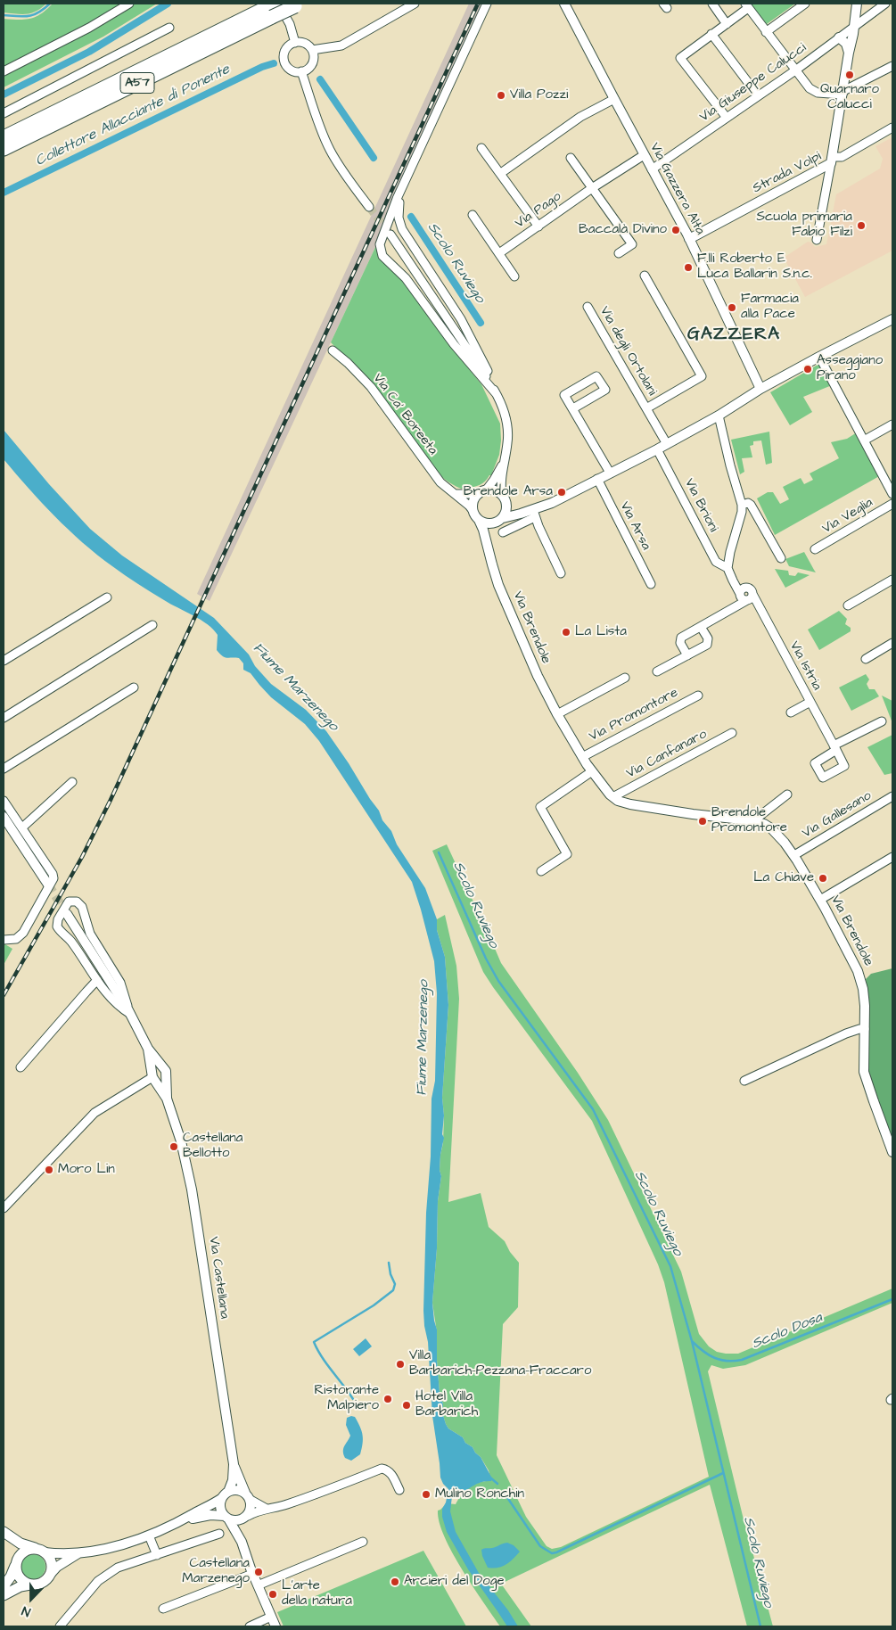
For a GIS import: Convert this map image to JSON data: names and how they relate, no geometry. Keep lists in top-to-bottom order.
{
  "streets": {
    "highway": ["A57"],
    "street": [
      "Via Giuseppe Calucci",
      "Strada Volpi",
      "Via Gazzera Alta",
      "Via Pago",
      "Via degli Ortolani",
      "Via Ca' Boreeta",
      "Via Brioni",
      "Via Veglia",
      "Via Arsa",
      "Via Brendole",
      "Via Istria",
      "Via Promontore",
      "Via Canfanaro",
      "Via Gallesano",
      "Via Castellana"
    ]
  },
  "crossings": [
    ["Via Giuseppe Calucci", "Via Gazzera Alta"],
    ["Strada Volpi", "Via Gazzera Alta"],
    ["Via Gazzera Alta", "Via Pago"],
    ["Via Ca' Boreeta", "Via Brendole"],
    ["Via Brioni", "Via Istria"],
    ["Via Brendole", "Via Promontore"],
    ["Via Brendole", "Via Canfanaro"],
    ["Via Brendole", "Via Gallesano"]
  ],
  "districts": ["GAZZERA"],
  "water": [
    "Collettore Allacciante di Ponente",
    "Scolo Ruviego",
    "Fiume Marzenego",
    "Scolo Dosa"
  ],
  "places": [
    "Quarnaro Calucci",
    "Villa Pozzi",
    "Scuola primaria Fabio Filzi",
    "Baccalà Divino",
    "F.lli Roberto E Luca Ballarin S.n.c.",
    "Farmacia alla Pace",
    "Asseggiano Pirano",
    "Brendole Arsa",
    "La Lista",
    "Brendole Promontore",
    "La Chiave",
    "Castellana Bellotto",
    "Moro Lin",
    "Villa Barbarich-Pezzana-Fraccaro",
    "Ristorante Malpiero",
    "Hotel Villa Barbarich",
    "Mulino Ronchin",
    "Castellana Marzenego",
    "Arcieri del Doge",
    "L'arte della natura"
  ],
  "north": "bottom"
}
